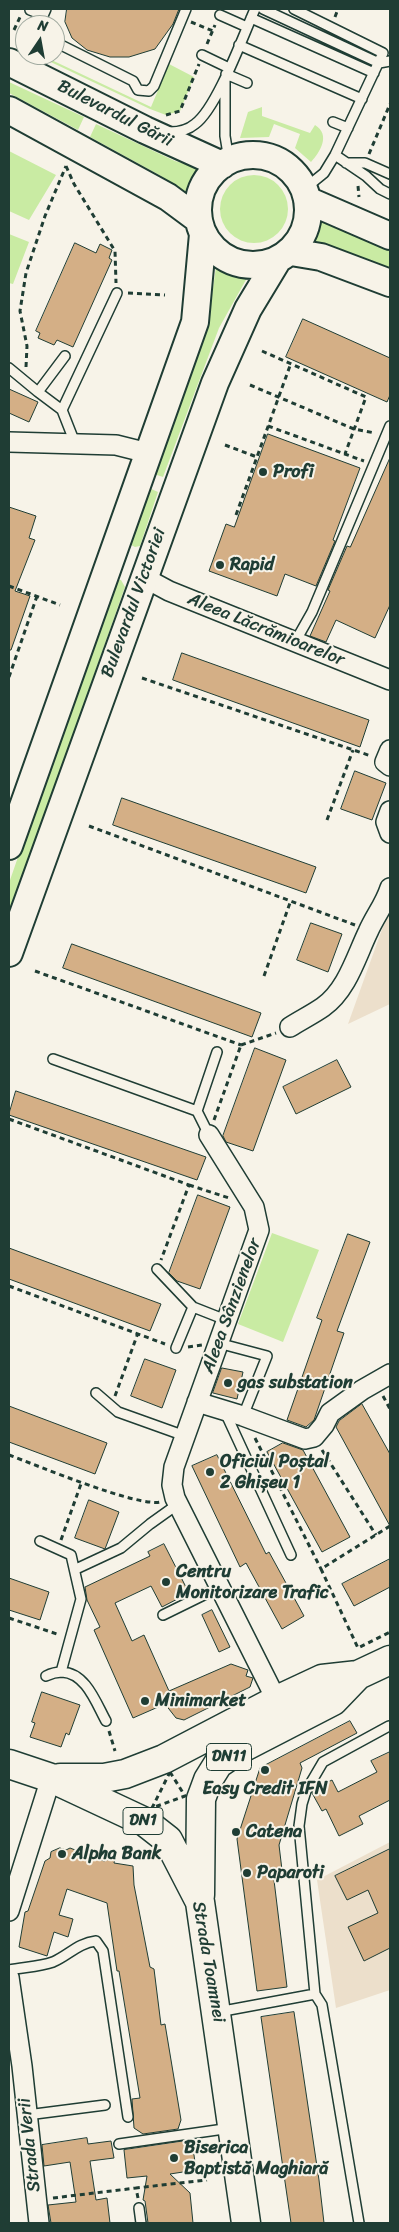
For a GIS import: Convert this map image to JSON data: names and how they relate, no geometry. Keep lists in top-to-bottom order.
{
  "streets": {
    "main road": [
      "Bulevardul Gării",
      "Bulevardul Victoriei",
      "DN11",
      "DN1",
      "Strada Toamnei"
    ],
    "street": ["Aleea Lăcrămioarelor", "Aleea Sânzienelor", "Strada Verii"]
  },
  "crossings": [
    ["Bulevardul Gării", "Bulevardul Victoriei"],
    ["Bulevardul Victoriei", "Aleea Lăcrămioarelor"],
    ["Aleea Sânzienelor", "DN11"],
    ["DN11", "DN1"],
    ["DN11", "Strada Toamnei"],
    ["DN1", "Strada Toamnei"]
  ],
  "places": [
    "Profi",
    "Rapid",
    "gas substation",
    "Oficiul Poștal 2 Ghișeu 1",
    "Centru Monitorizare Trafic",
    "Minimarket",
    "Easy Credit IFN",
    "Catena",
    "Alpha Bank",
    "Paparoti",
    "Biserica Baptistă Maghiară"
  ],
  "north": "top"
}
